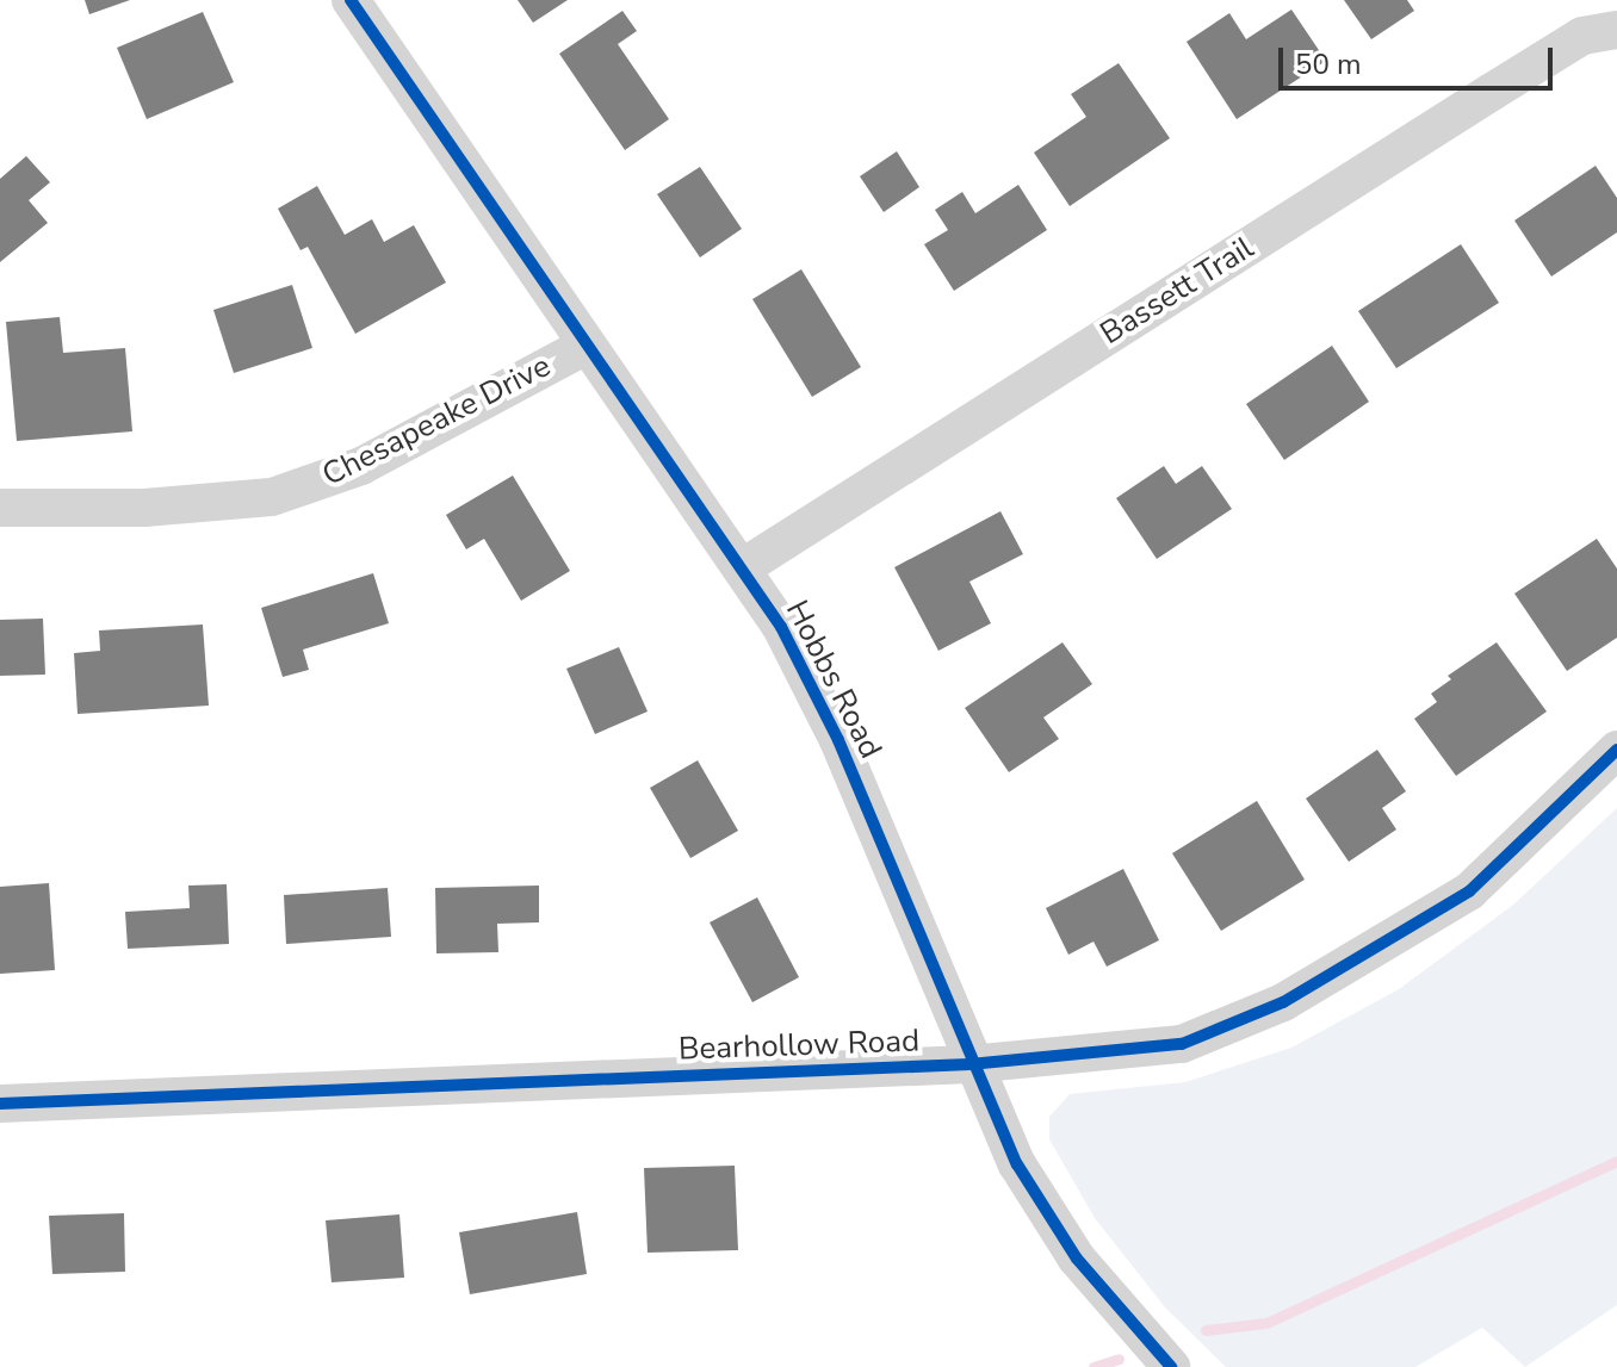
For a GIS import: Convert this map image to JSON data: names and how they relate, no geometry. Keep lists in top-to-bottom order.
{
  "streets": {
    "street": [
      "Bassett Trail",
      "Chesapeake Drive",
      "Hobbs Road",
      "Bearhollow Road"
    ]
  },
  "crossings": [
    ["Bassett Trail", "Hobbs Road"],
    ["Chesapeake Drive", "Hobbs Road"],
    ["Hobbs Road", "Bearhollow Road"]
  ],
  "scale_bar": "50 m"
}
